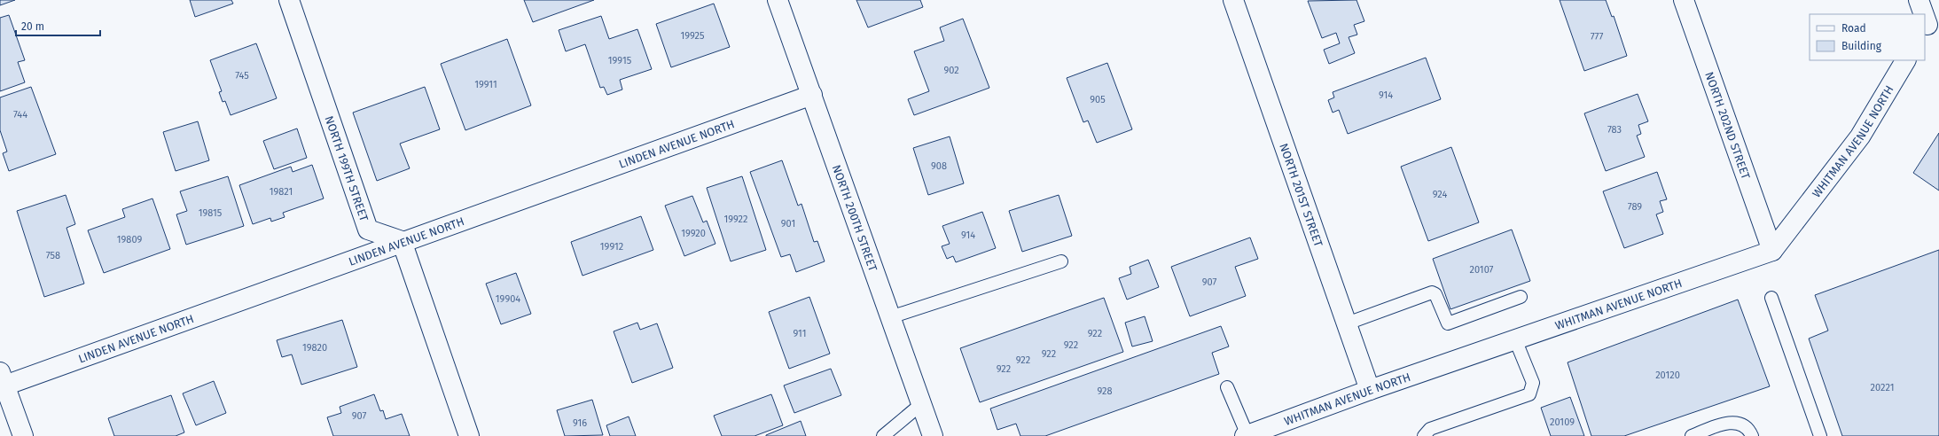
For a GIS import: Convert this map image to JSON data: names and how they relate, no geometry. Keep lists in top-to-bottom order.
{
  "streets": {
    "street": [
      "NORTH 202ND STREET",
      "WHITMAN AVENUE NORTH",
      "LINDEN AVENUE NORTH",
      "NORTH 199TH STREET",
      "NORTH 201ST STREET",
      "NORTH 200TH STREET"
    ]
  },
  "crossings": [
    ["NORTH 202ND STREET", "WHITMAN AVENUE NORTH"],
    ["WHITMAN AVENUE NORTH", "NORTH 201ST STREET"],
    ["LINDEN AVENUE NORTH", "NORTH 199TH STREET"],
    ["LINDEN AVENUE NORTH", "NORTH 200TH STREET"]
  ],
  "house_numbers": [
    "19925",
    "777",
    "19915",
    "902",
    "745",
    "19911",
    "914",
    "905",
    "744",
    "783",
    "908",
    "19821",
    "924",
    "789",
    "19815",
    "19922",
    "901",
    "19920",
    "914",
    "19809",
    "19912",
    "758",
    "20107",
    "907",
    "19904",
    "911",
    "922",
    "922",
    "19820",
    "922",
    "922",
    "922",
    "20120",
    "20221",
    "928",
    "907",
    "20109",
    "916"
  ],
  "legend": ["Road", "Building"],
  "scale_bar": "20 m"
}
